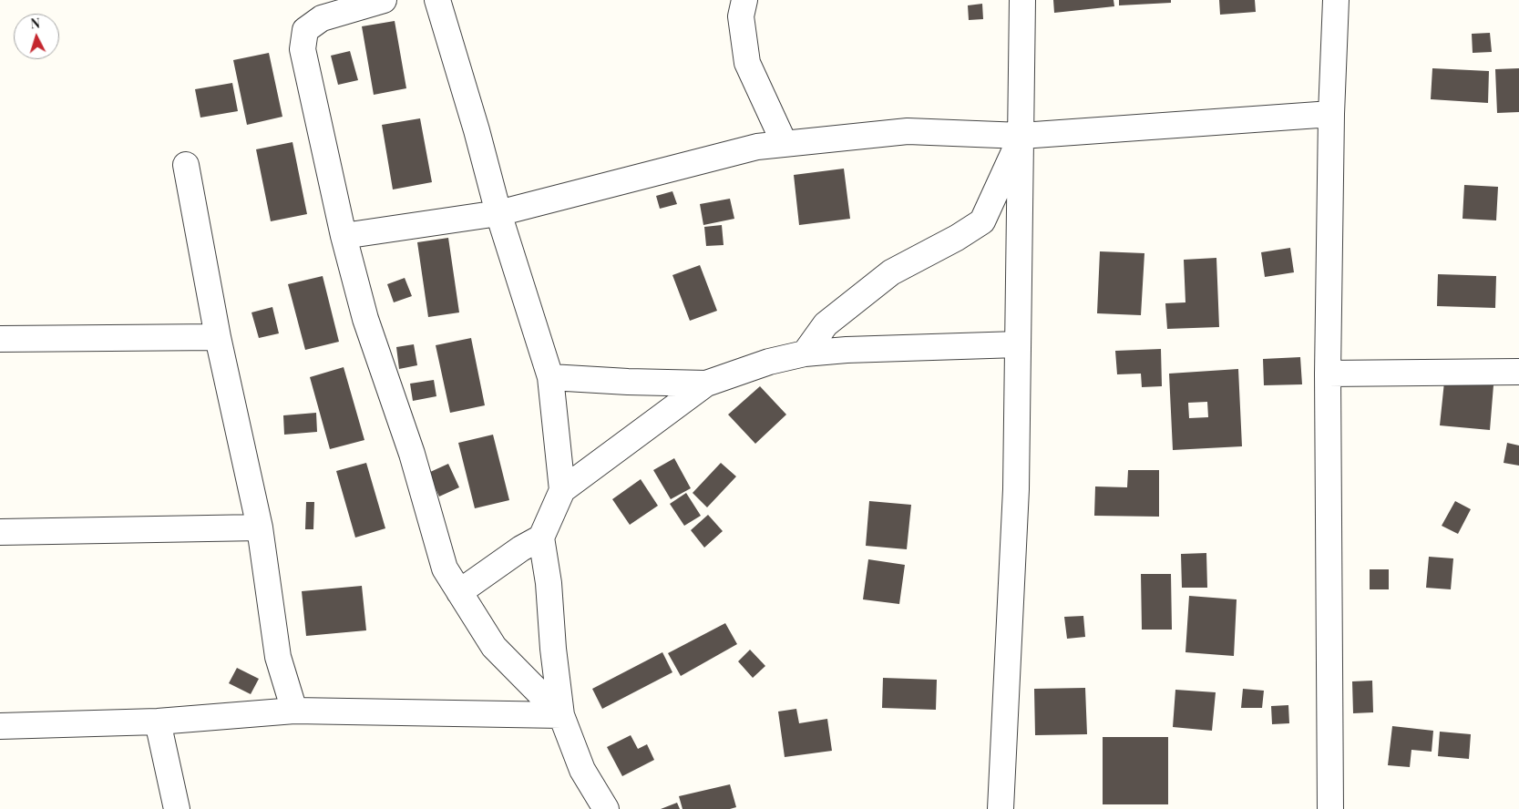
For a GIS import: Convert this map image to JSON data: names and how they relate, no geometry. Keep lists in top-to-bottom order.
{
  "north": "top"
}
